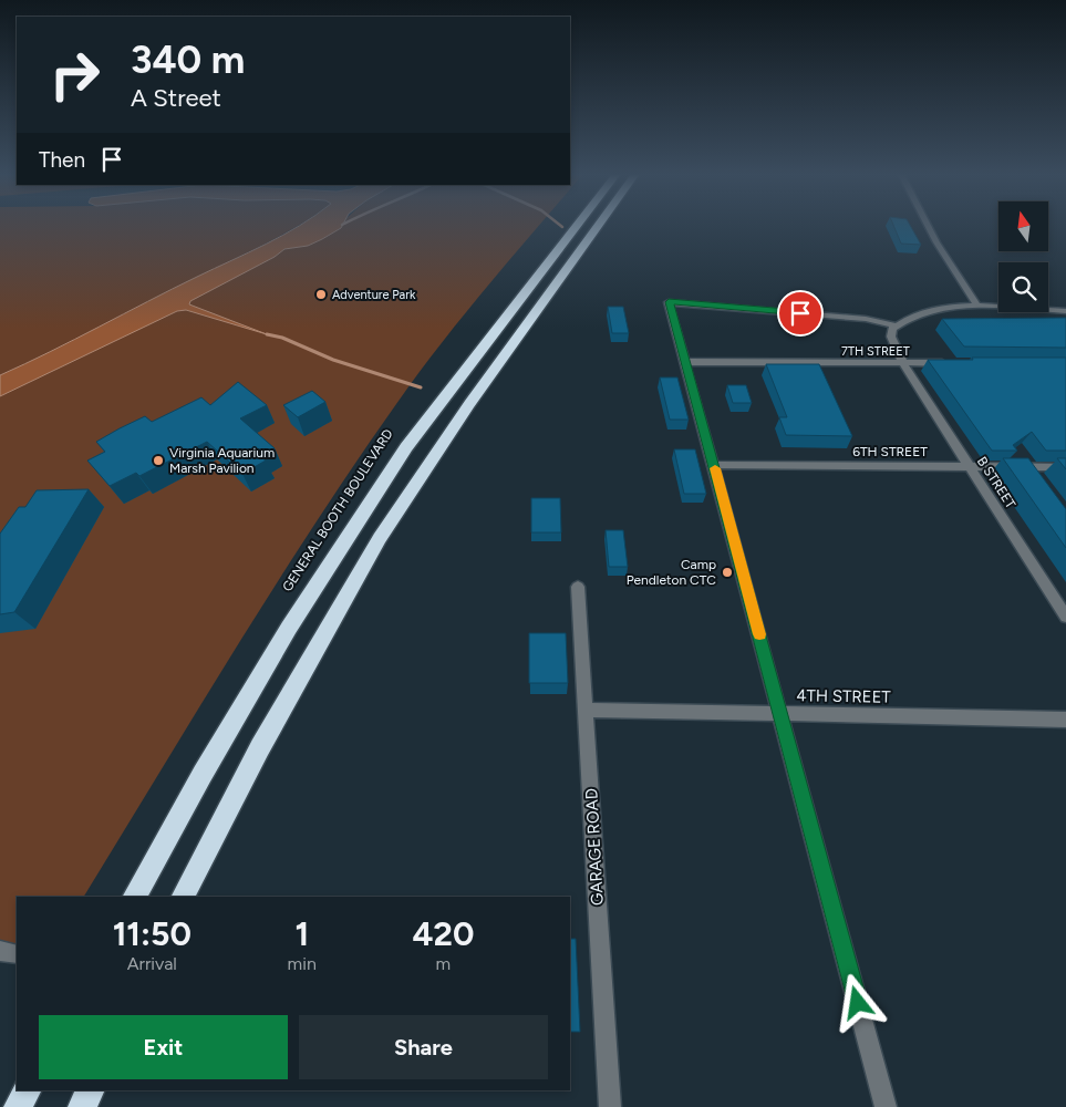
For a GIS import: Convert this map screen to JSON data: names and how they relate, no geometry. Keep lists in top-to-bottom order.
{
  "streets": {
    "highway": ["GENERAL BOOTH BOULEVARD"],
    "street": [
      "7TH STREET",
      "6TH STREET",
      "B STREET",
      "4TH STREET",
      "GARAGE ROAD"
    ]
  },
  "crossings": [
    ["7TH STREET", "B STREET"],
    ["6TH STREET", "B STREET"],
    ["4TH STREET", "GARAGE ROAD"]
  ],
  "places": ["Adventure Park", "Virginia Aquarium Marsh Pavilion", "Camp Pendleton CTC"],
  "north": "top",
  "page": {
    "turn": ["340 m", "A Street"],
    "then": "Then",
    "eta": [
      "11:50",
      "Arrival",
      "1",
      "min",
      "420",
      "m"
    ],
    "buttons": ["Exit", "Share"]
  }
}
